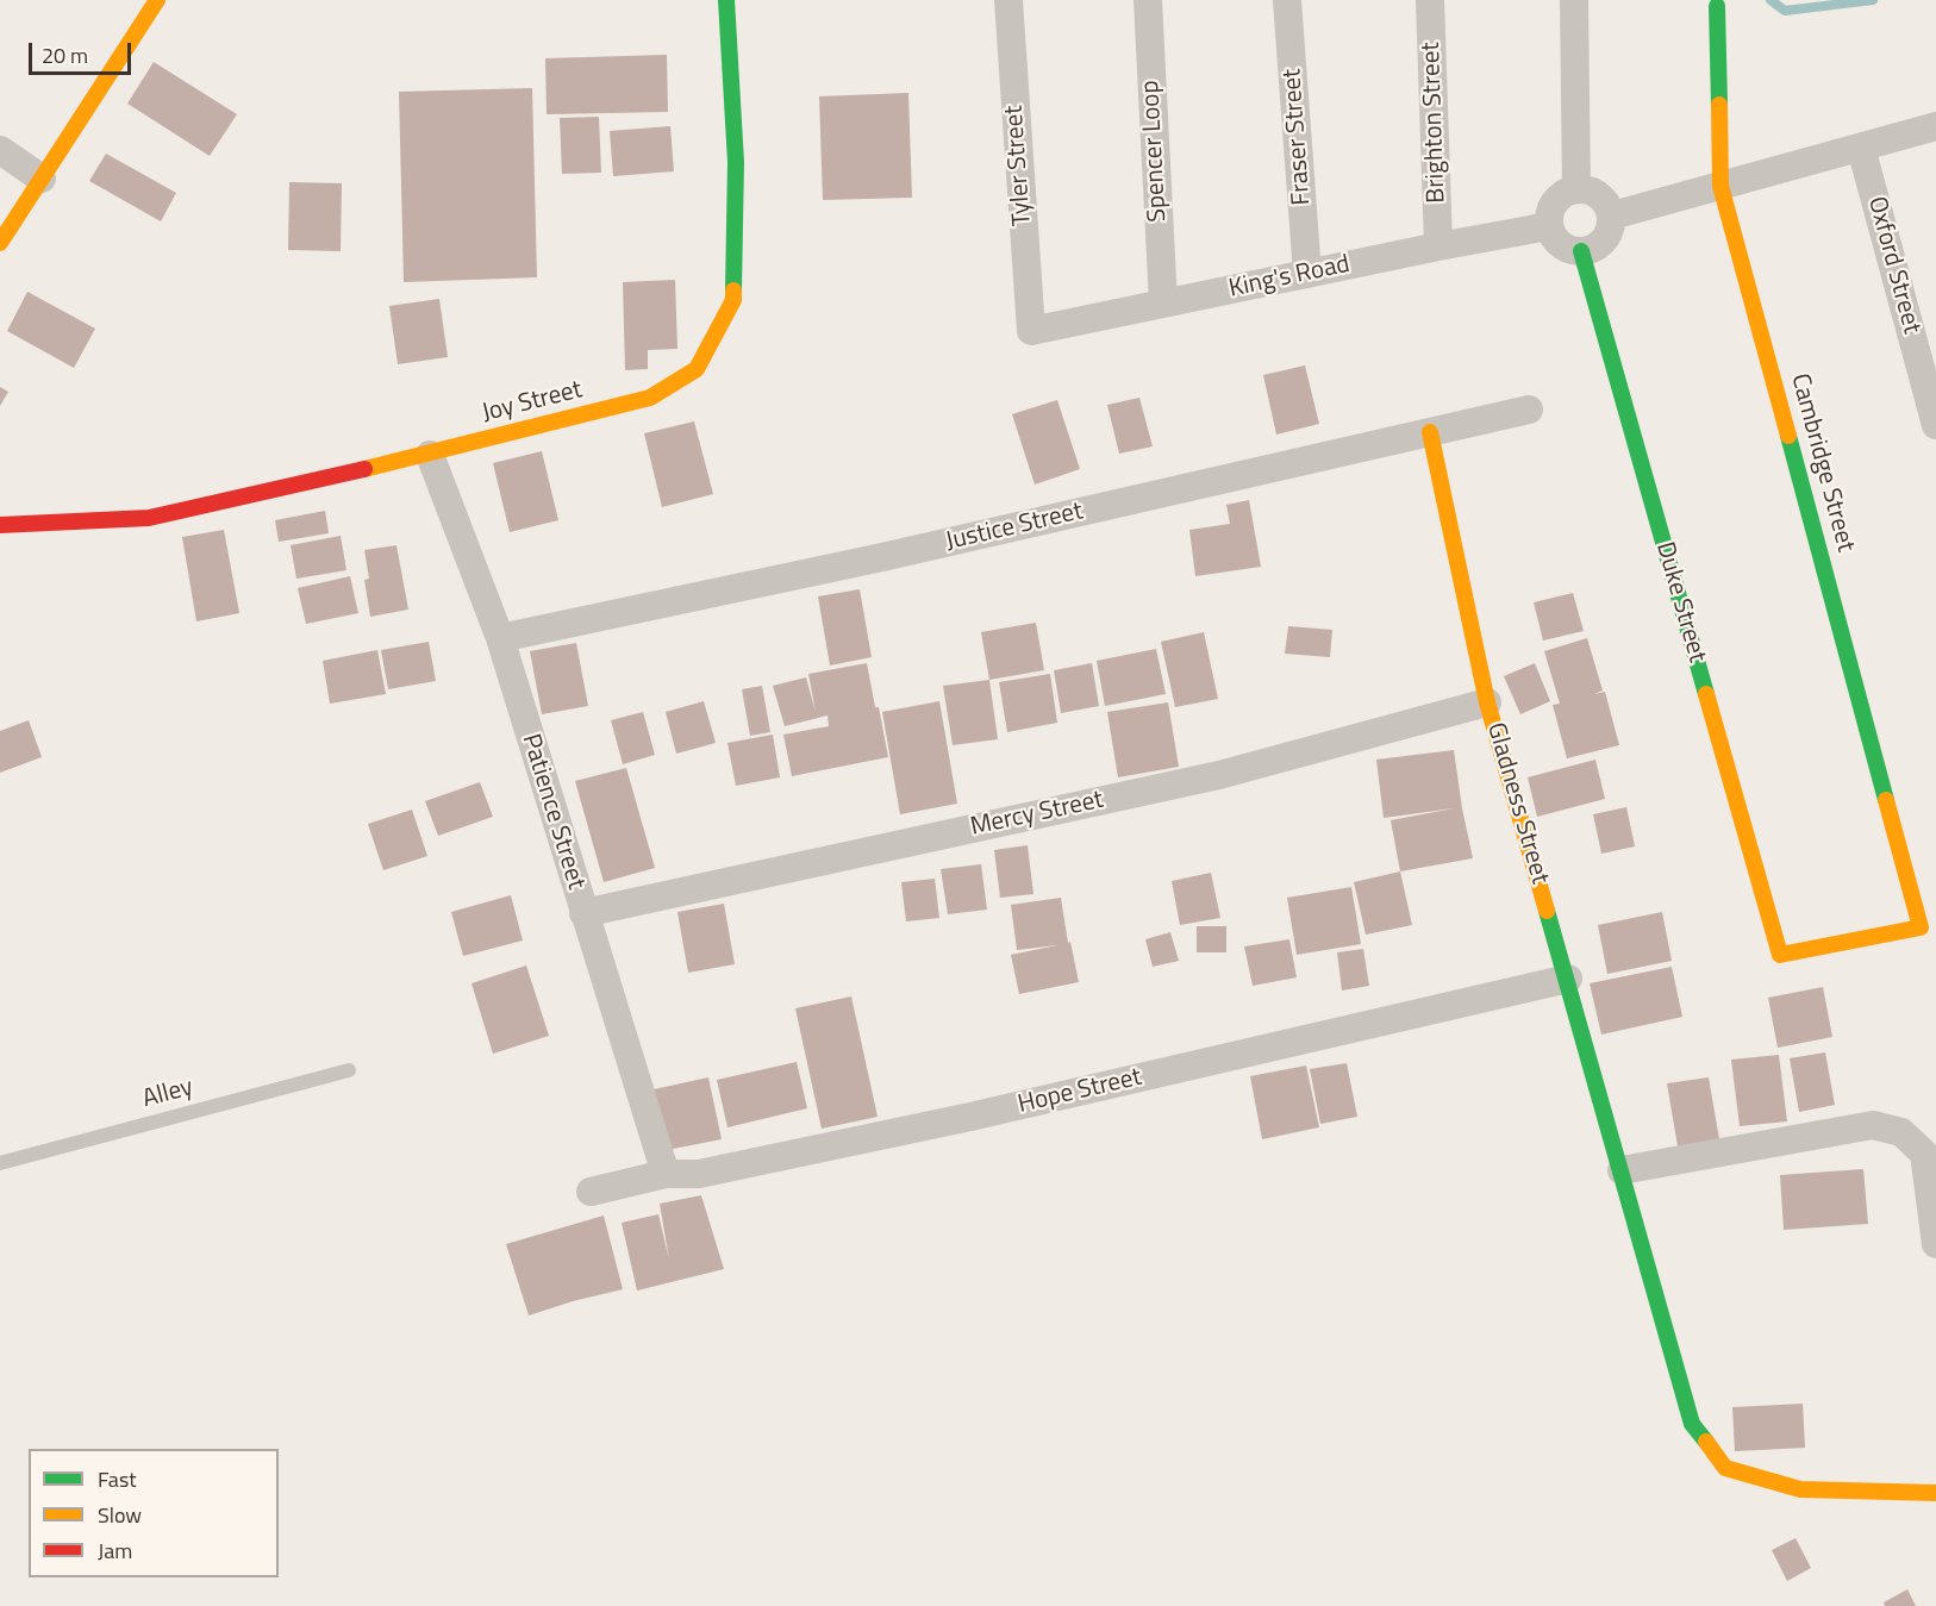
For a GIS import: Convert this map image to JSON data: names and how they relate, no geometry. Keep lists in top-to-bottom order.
{
  "streets": {
    "street": [
      "Brighton Street",
      "Fraser Street",
      "Spencer Loop",
      "Tyler Street",
      "Oxford Street",
      "King's Road",
      "Joy Street",
      "Cambridge Street",
      "Justice Street",
      "Duke Street",
      "Gladness Street",
      "Patience Street",
      "Mercy Street",
      "Hope Street"
    ],
    "lane": ["Alley"]
  },
  "crossings": [
    ["Brighton Street", "King's Road"],
    ["Fraser Street", "King's Road"],
    ["Spencer Loop", "King's Road"],
    ["Tyler Street", "King's Road"],
    ["King's Road", "Duke Street"],
    ["Joy Street", "Patience Street"],
    ["Cambridge Street", "Duke Street"],
    ["Justice Street", "Gladness Street"],
    ["Justice Street", "Patience Street"],
    ["Gladness Street", "Mercy Street"],
    ["Gladness Street", "Hope Street"],
    ["Patience Street", "Mercy Street"],
    ["Patience Street", "Hope Street"]
  ],
  "legend": ["Fast", "Slow", "Jam"],
  "scale_bar": "20 m"
}
